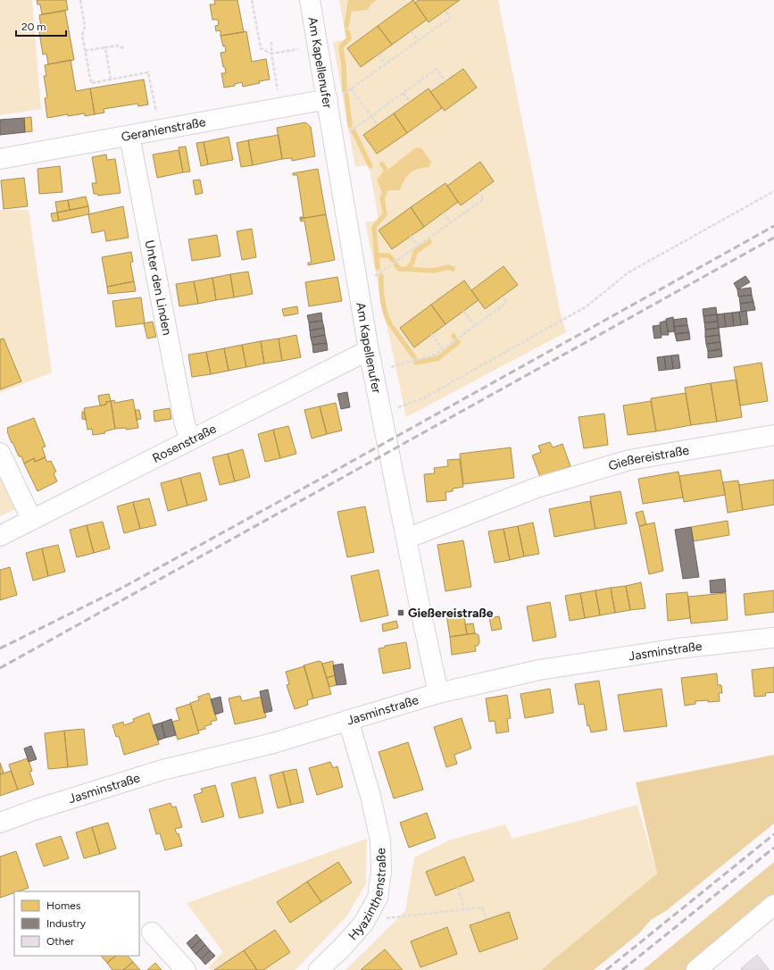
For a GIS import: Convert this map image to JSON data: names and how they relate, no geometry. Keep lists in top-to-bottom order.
{
  "streets": {
    "street": [
      "Am Kapellenufer",
      "Geranienstraße",
      "Unter den Linden",
      "Rosenstraße",
      "Gießereistraße",
      "Jasminstraße",
      "Hyazinthenstraße"
    ]
  },
  "crossings": [
    ["Am Kapellenufer", "Geranienstraße"],
    ["Am Kapellenufer", "Rosenstraße"],
    ["Am Kapellenufer", "Gießereistraße"],
    ["Am Kapellenufer", "Jasminstraße"],
    ["Geranienstraße", "Unter den Linden"],
    ["Unter den Linden", "Rosenstraße"],
    ["Jasminstraße", "Hyazinthenstraße"]
  ],
  "places": {
    "transit": ["Gießereistraße"]
  },
  "legend": ["Homes", "Industry", "Other"],
  "scale_bar": "20 m"
}
